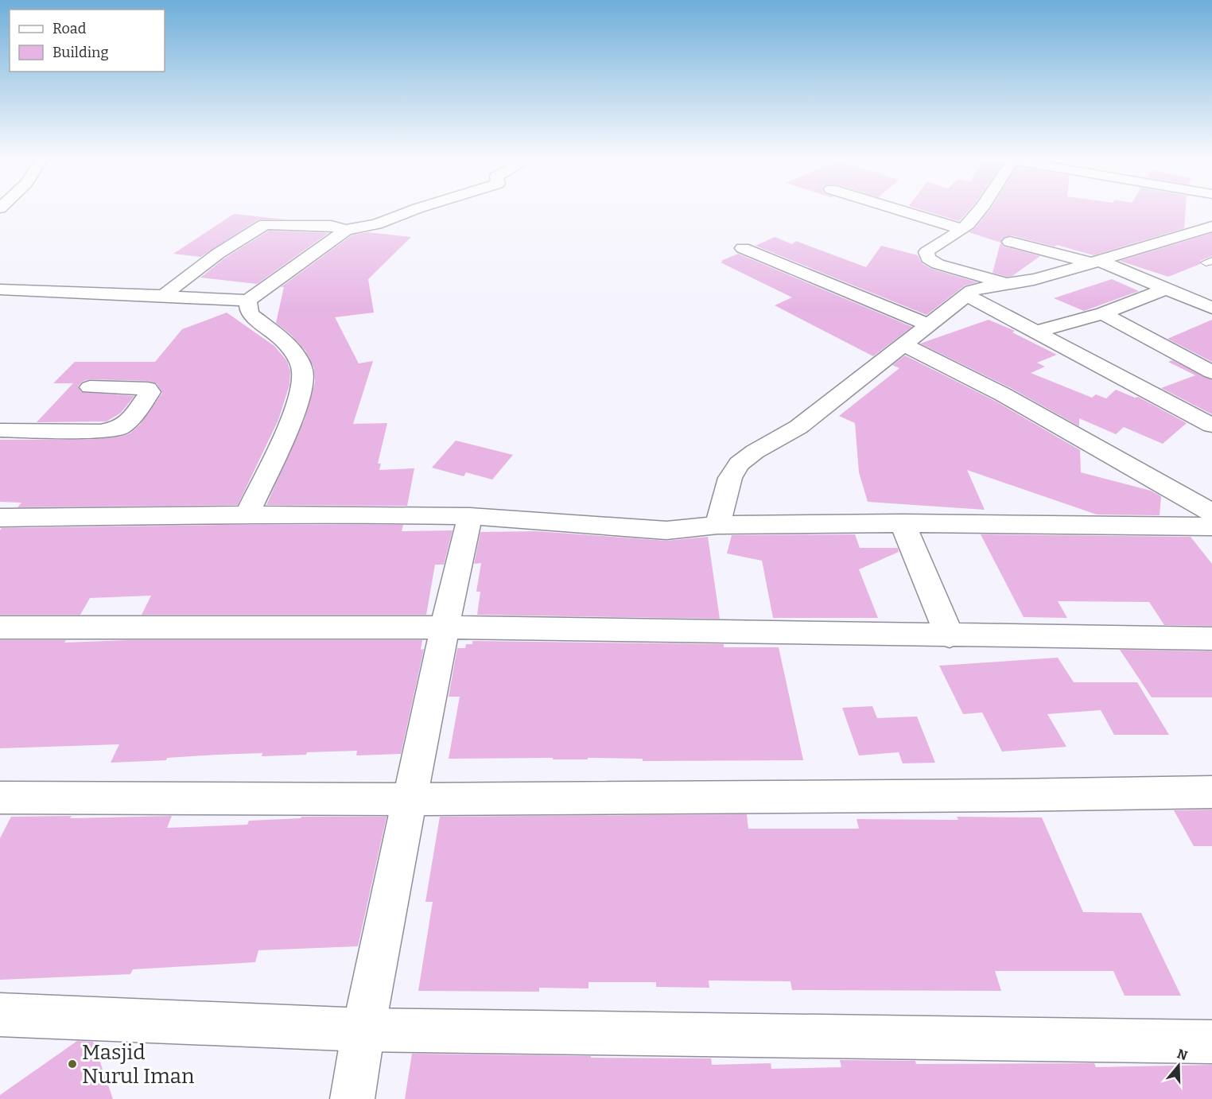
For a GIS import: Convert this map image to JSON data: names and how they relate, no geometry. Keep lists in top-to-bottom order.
{
  "places": ["Masjid Nurul Iman"],
  "legend": ["Road", "Building"],
  "north": "top"
}
